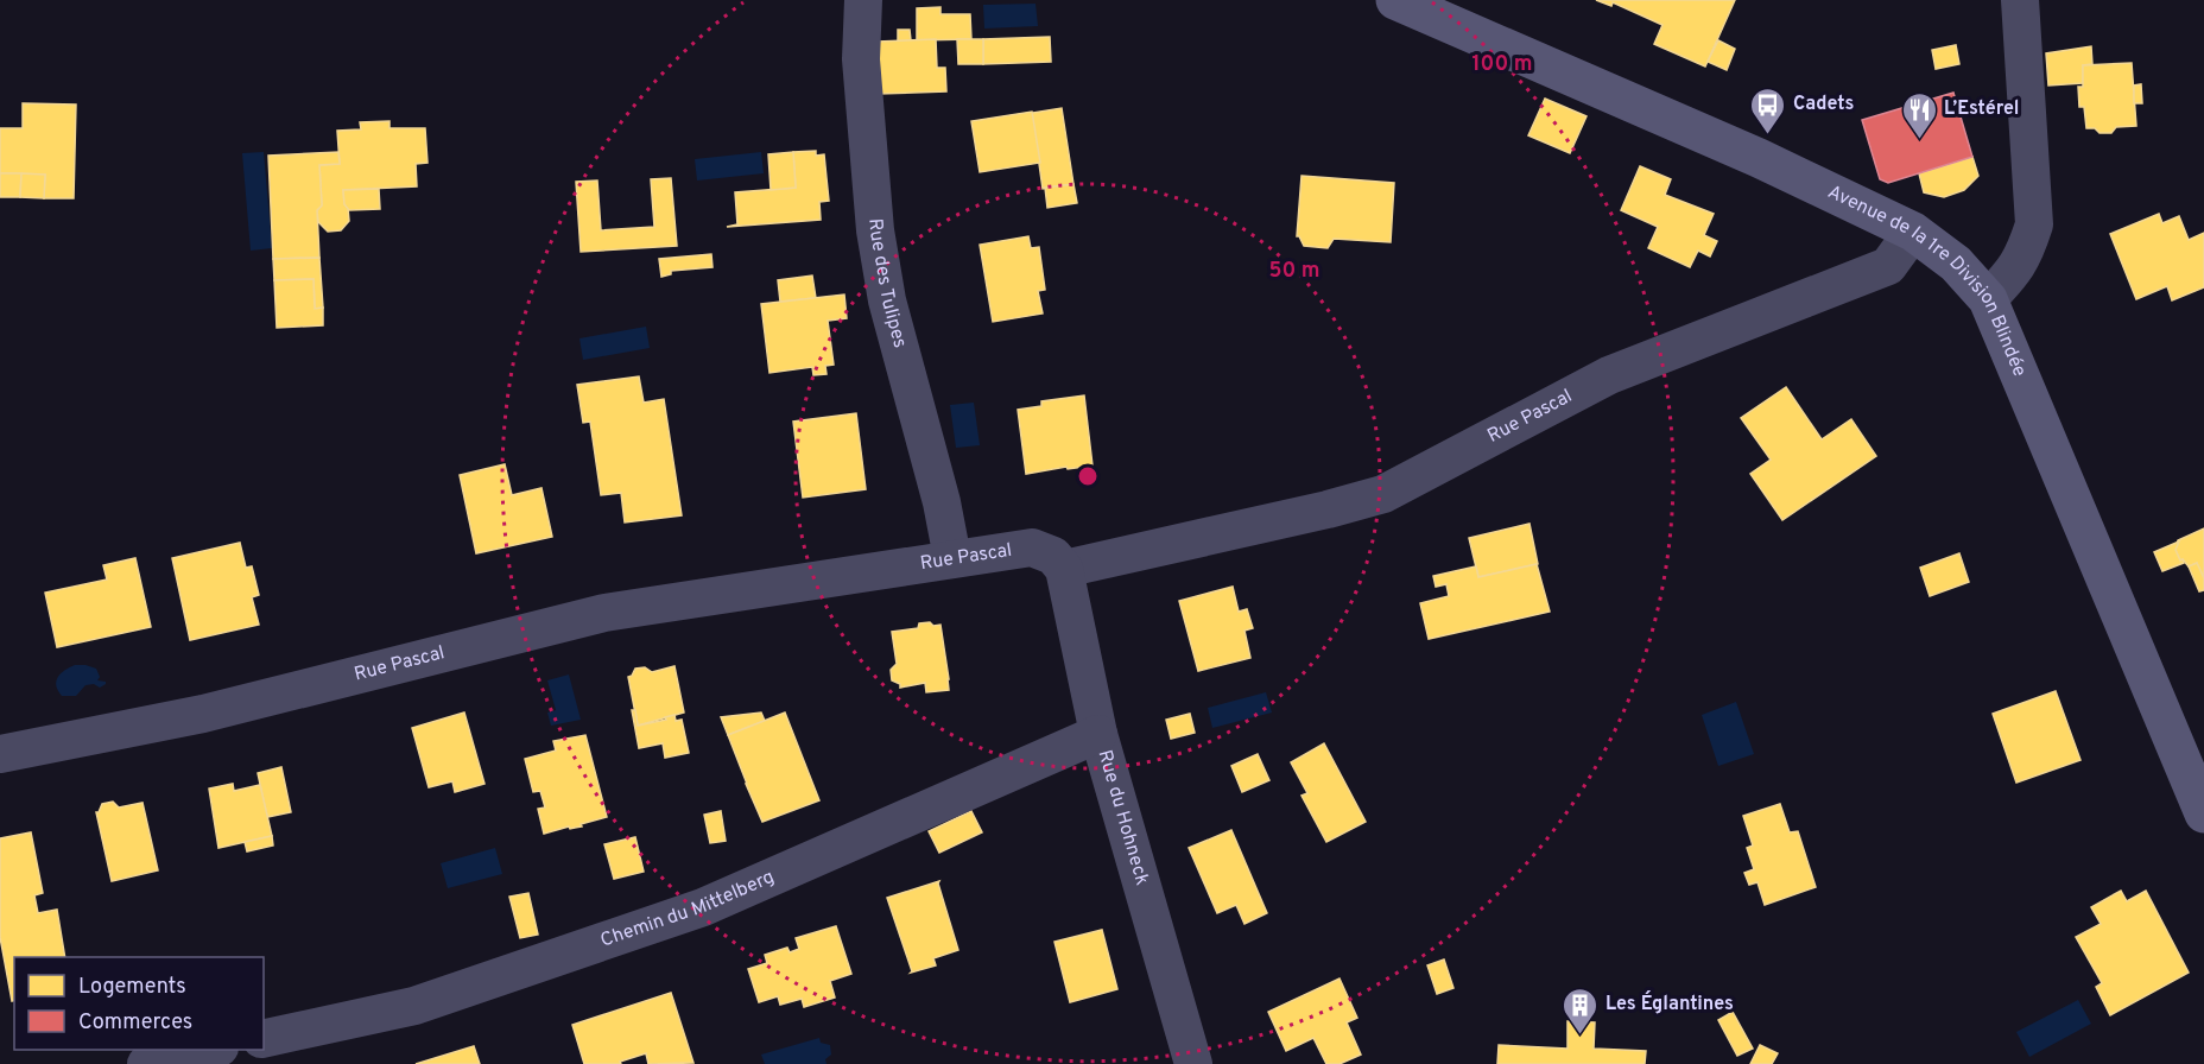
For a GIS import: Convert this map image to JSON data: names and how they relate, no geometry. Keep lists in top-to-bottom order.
{
  "streets": {
    "main road": ["Avenue de la 1re Division Blindée"],
    "street": [
      "Rue des Tulipes",
      "Rue Pascal",
      "Rue du Hohneck",
      "Chemin du Mittelberg"
    ]
  },
  "crossings": [
    ["Rue des Tulipes", "Rue Pascal"],
    ["Avenue de la 1re Division Blindée", "Rue Pascal"],
    ["Rue Pascal", "Rue du Hohneck"],
    ["Rue du Hohneck", "Chemin du Mittelberg"]
  ],
  "places": {
    "bus stop": ["Cadets"],
    "restaurant": ["L’Estérel"],
    "building": ["Les Églantines"]
  },
  "legend": ["Logements", "Commerces"],
  "rings": ["100 m", "50 m"]
}
